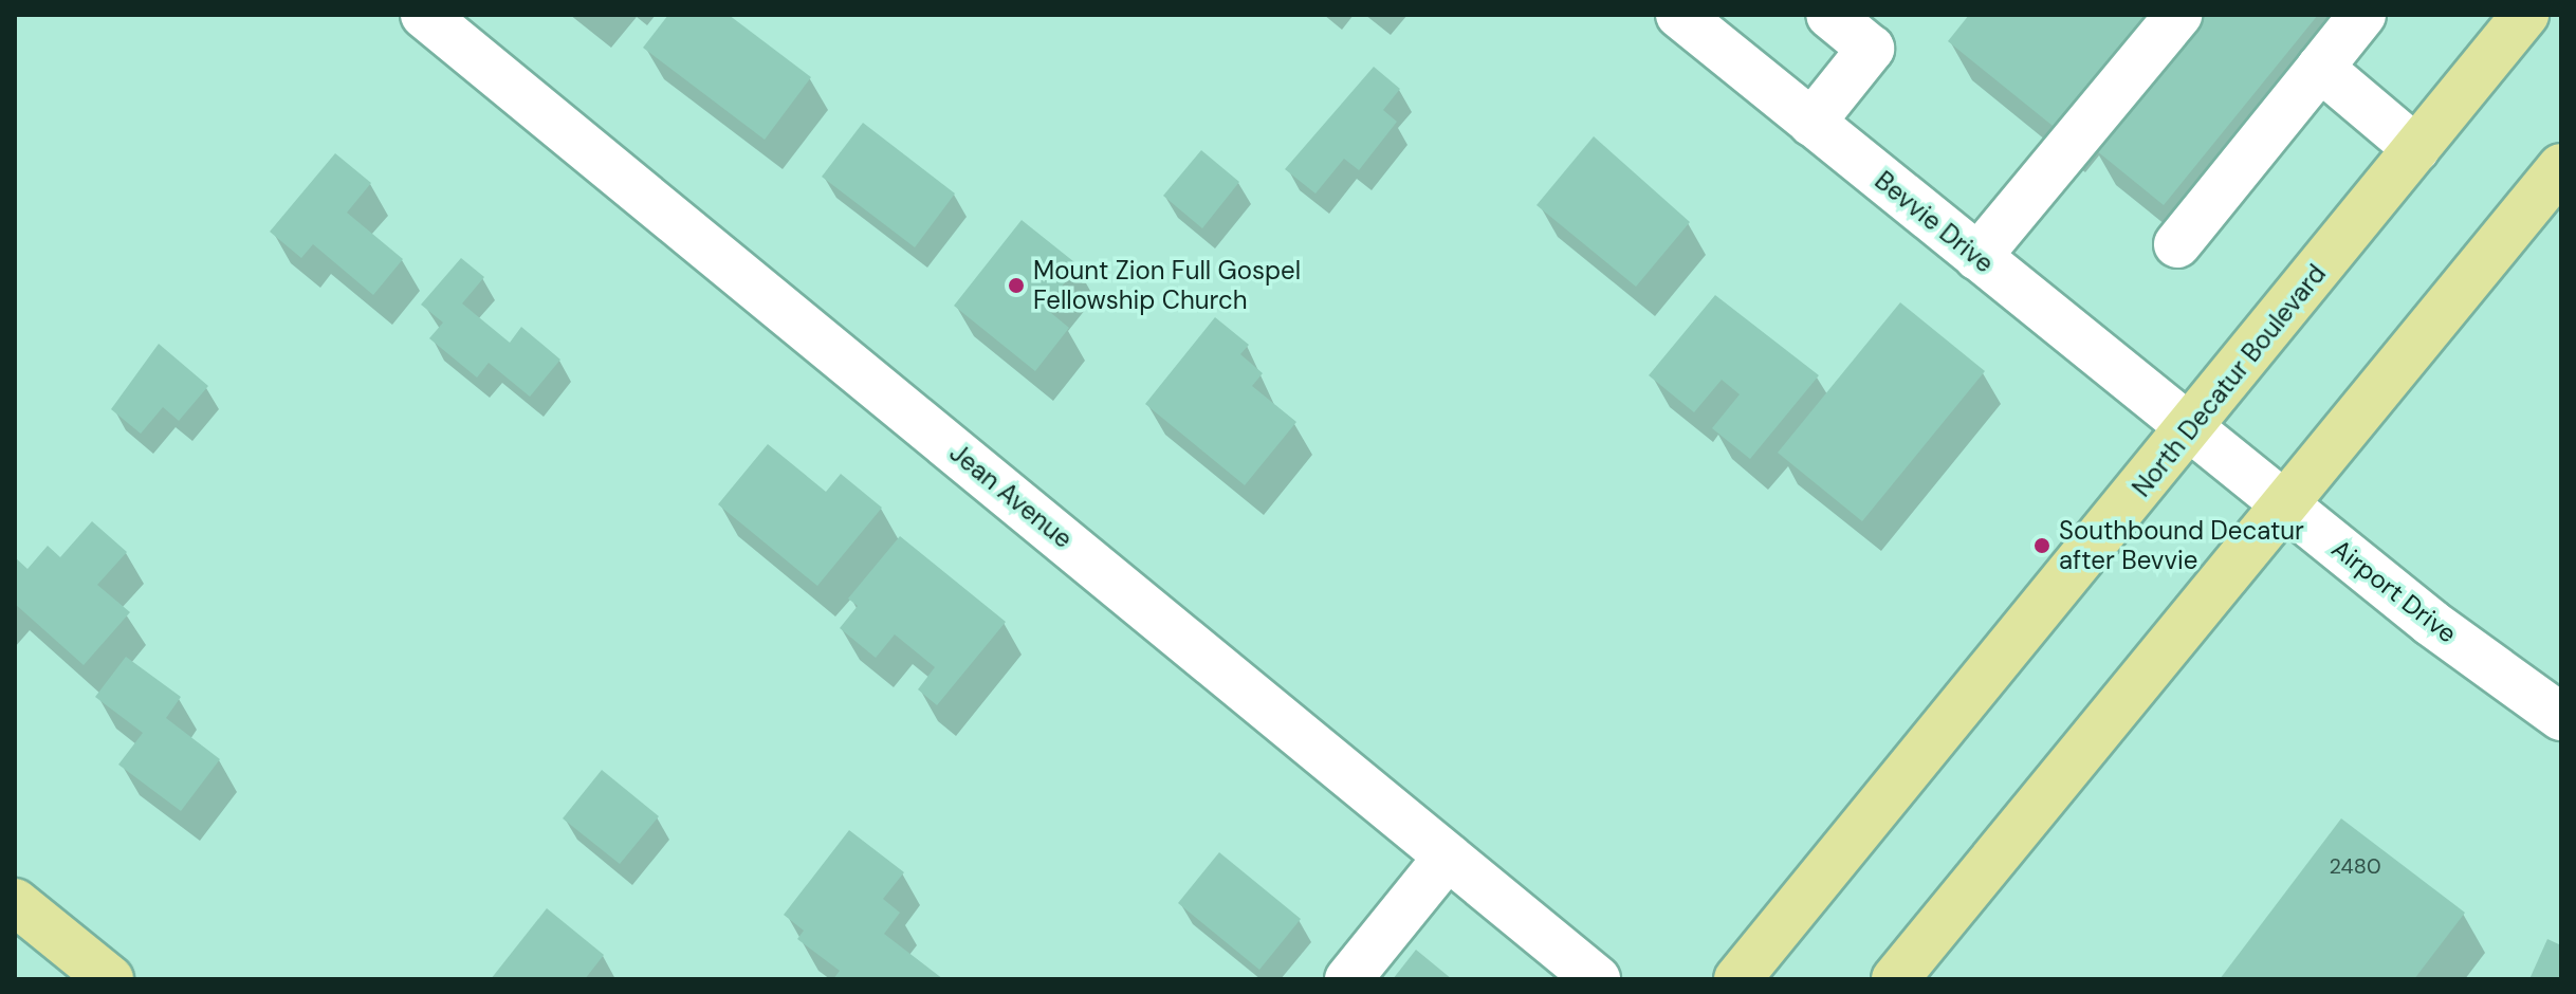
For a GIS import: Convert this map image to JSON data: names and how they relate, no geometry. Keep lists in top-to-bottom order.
{
  "streets": {
    "main road": ["North Decatur Boulevard"],
    "street": ["Bevvie Drive", "Jean Avenue", "Airport Drive"]
  },
  "crossings": [
    ["Bevvie Drive", "North Decatur Boulevard"],
    ["Bevvie Drive", "Airport Drive"],
    ["North Decatur Boulevard", "Airport Drive"]
  ],
  "places": ["Mount Zion Full Gospel Fellowship Church", "Southbound Decatur after Bevvie"],
  "house_numbers": ["2480"]
}
